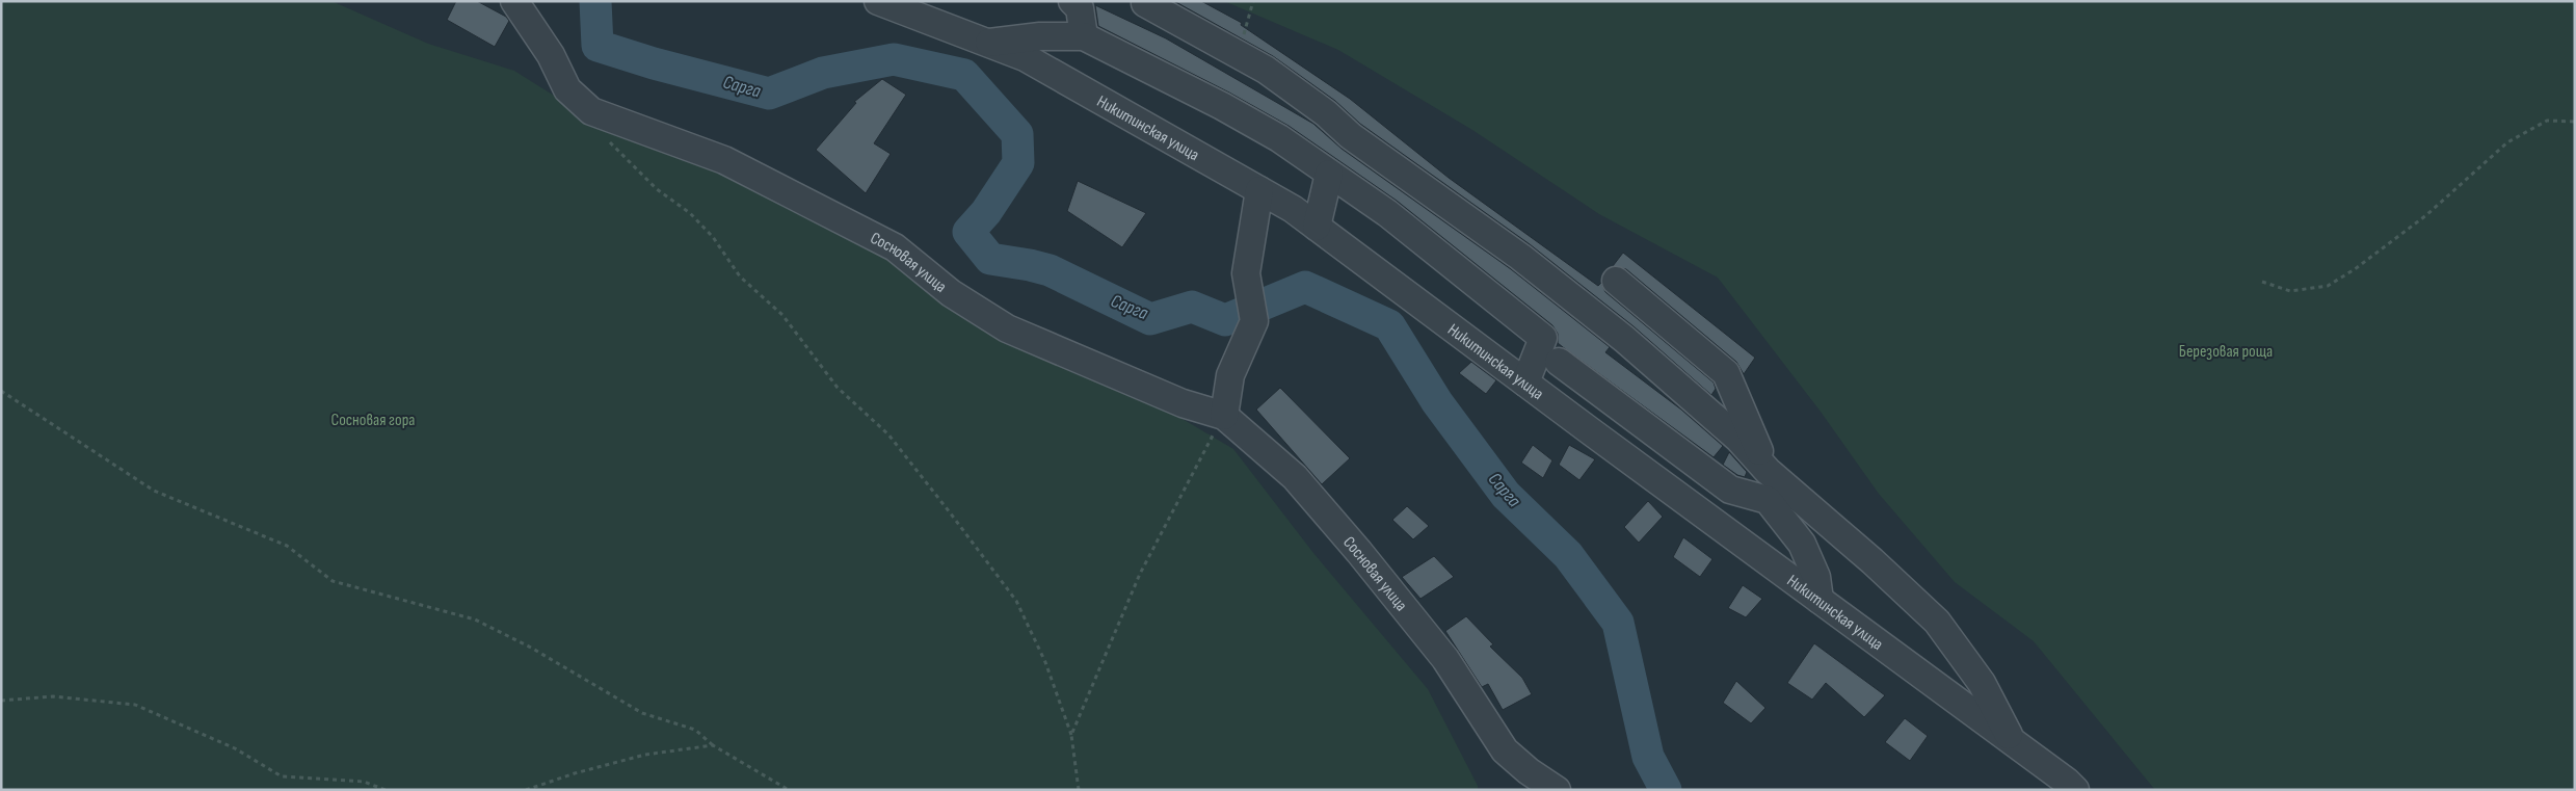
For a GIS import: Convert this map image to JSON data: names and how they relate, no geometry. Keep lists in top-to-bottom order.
{
  "streets": {
    "street": ["Никитинская улица", "Сосновая улица"]
  },
  "water": ["Сарга"],
  "parks": ["Березовая роща", "Сосновая гора"]
}
